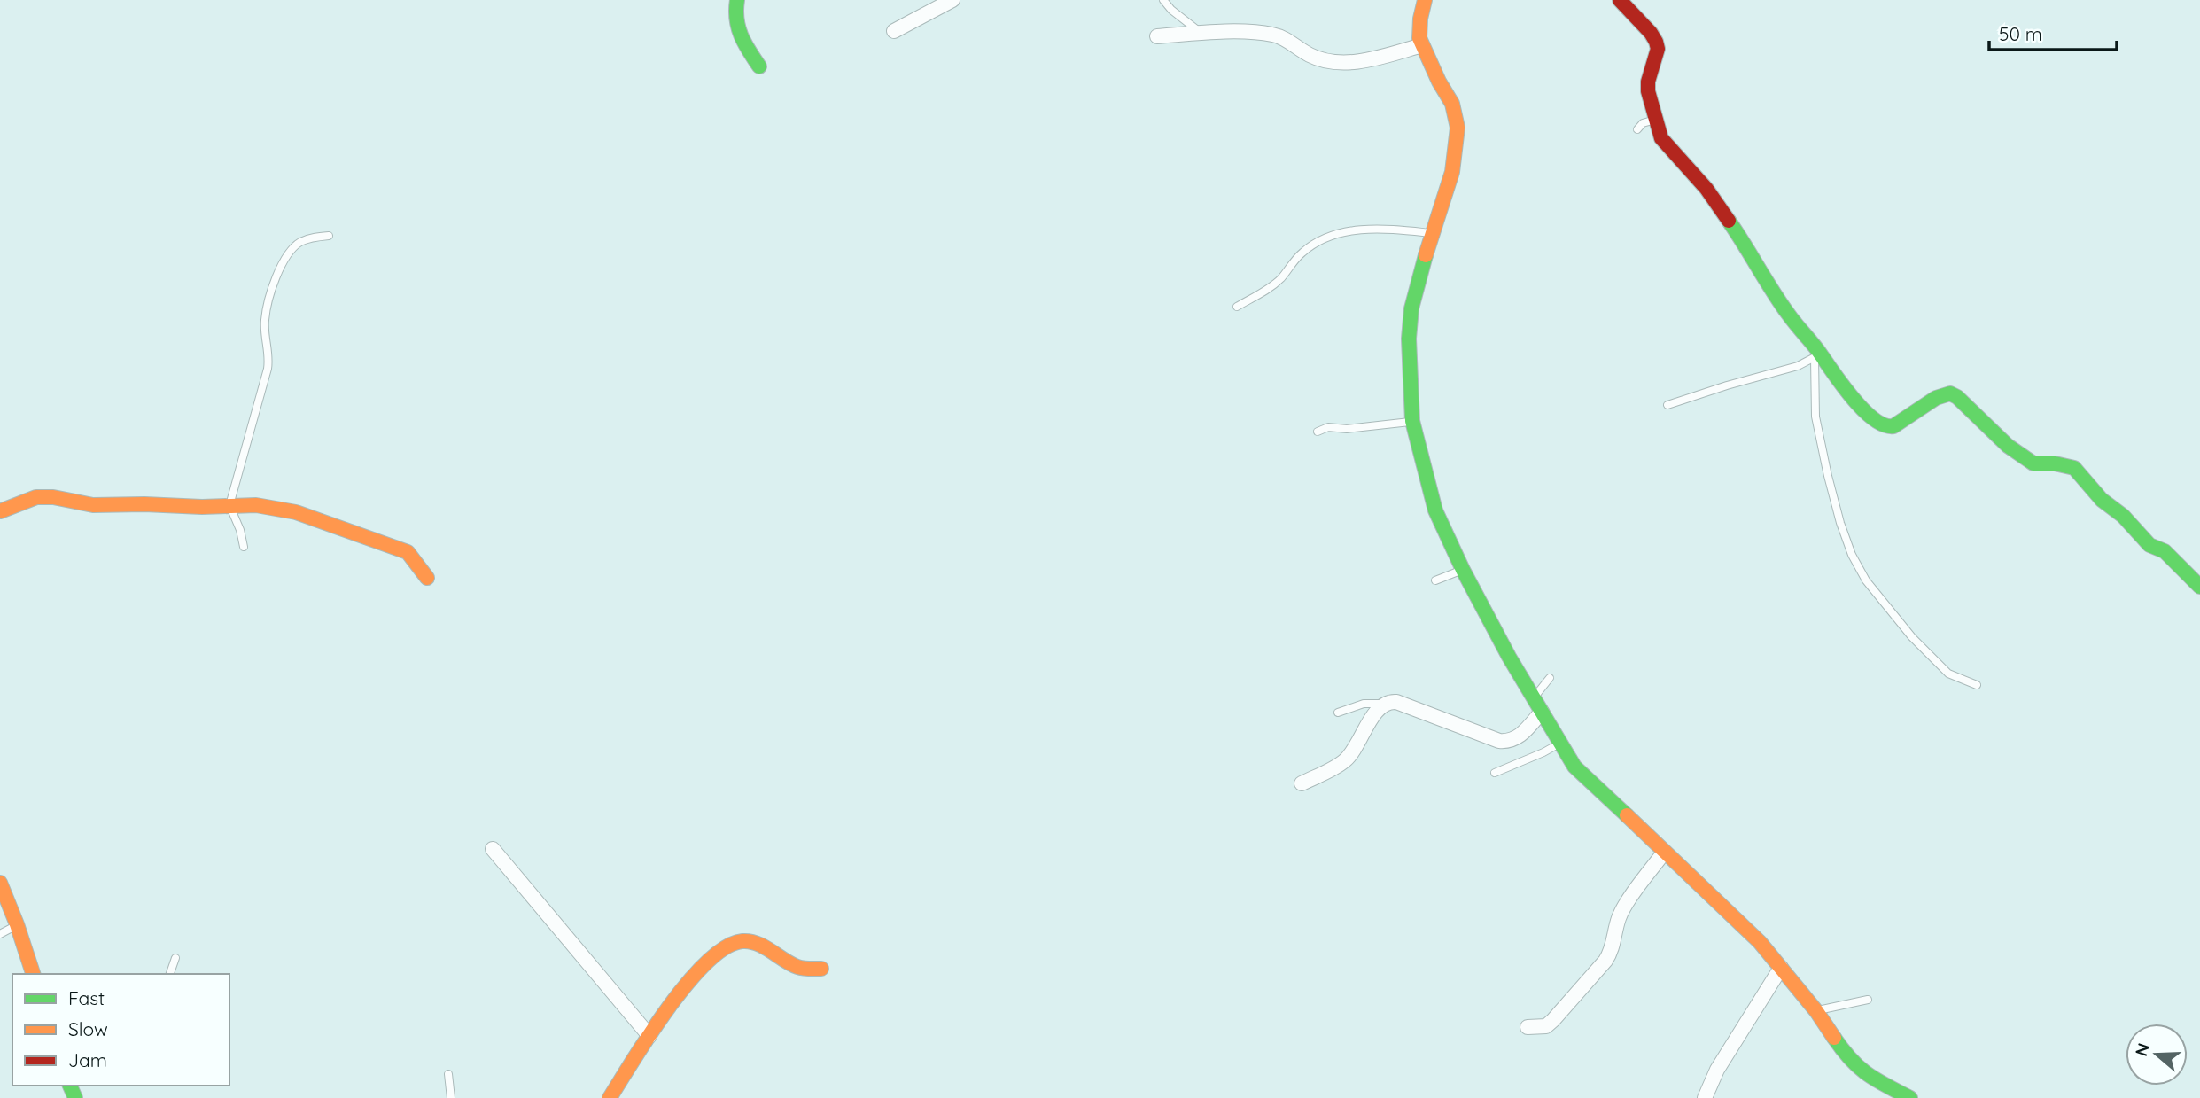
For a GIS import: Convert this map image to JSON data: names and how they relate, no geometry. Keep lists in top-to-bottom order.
{
  "legend": ["Fast", "Slow", "Jam"],
  "scale_bar": "50 m",
  "north": "left"
}
